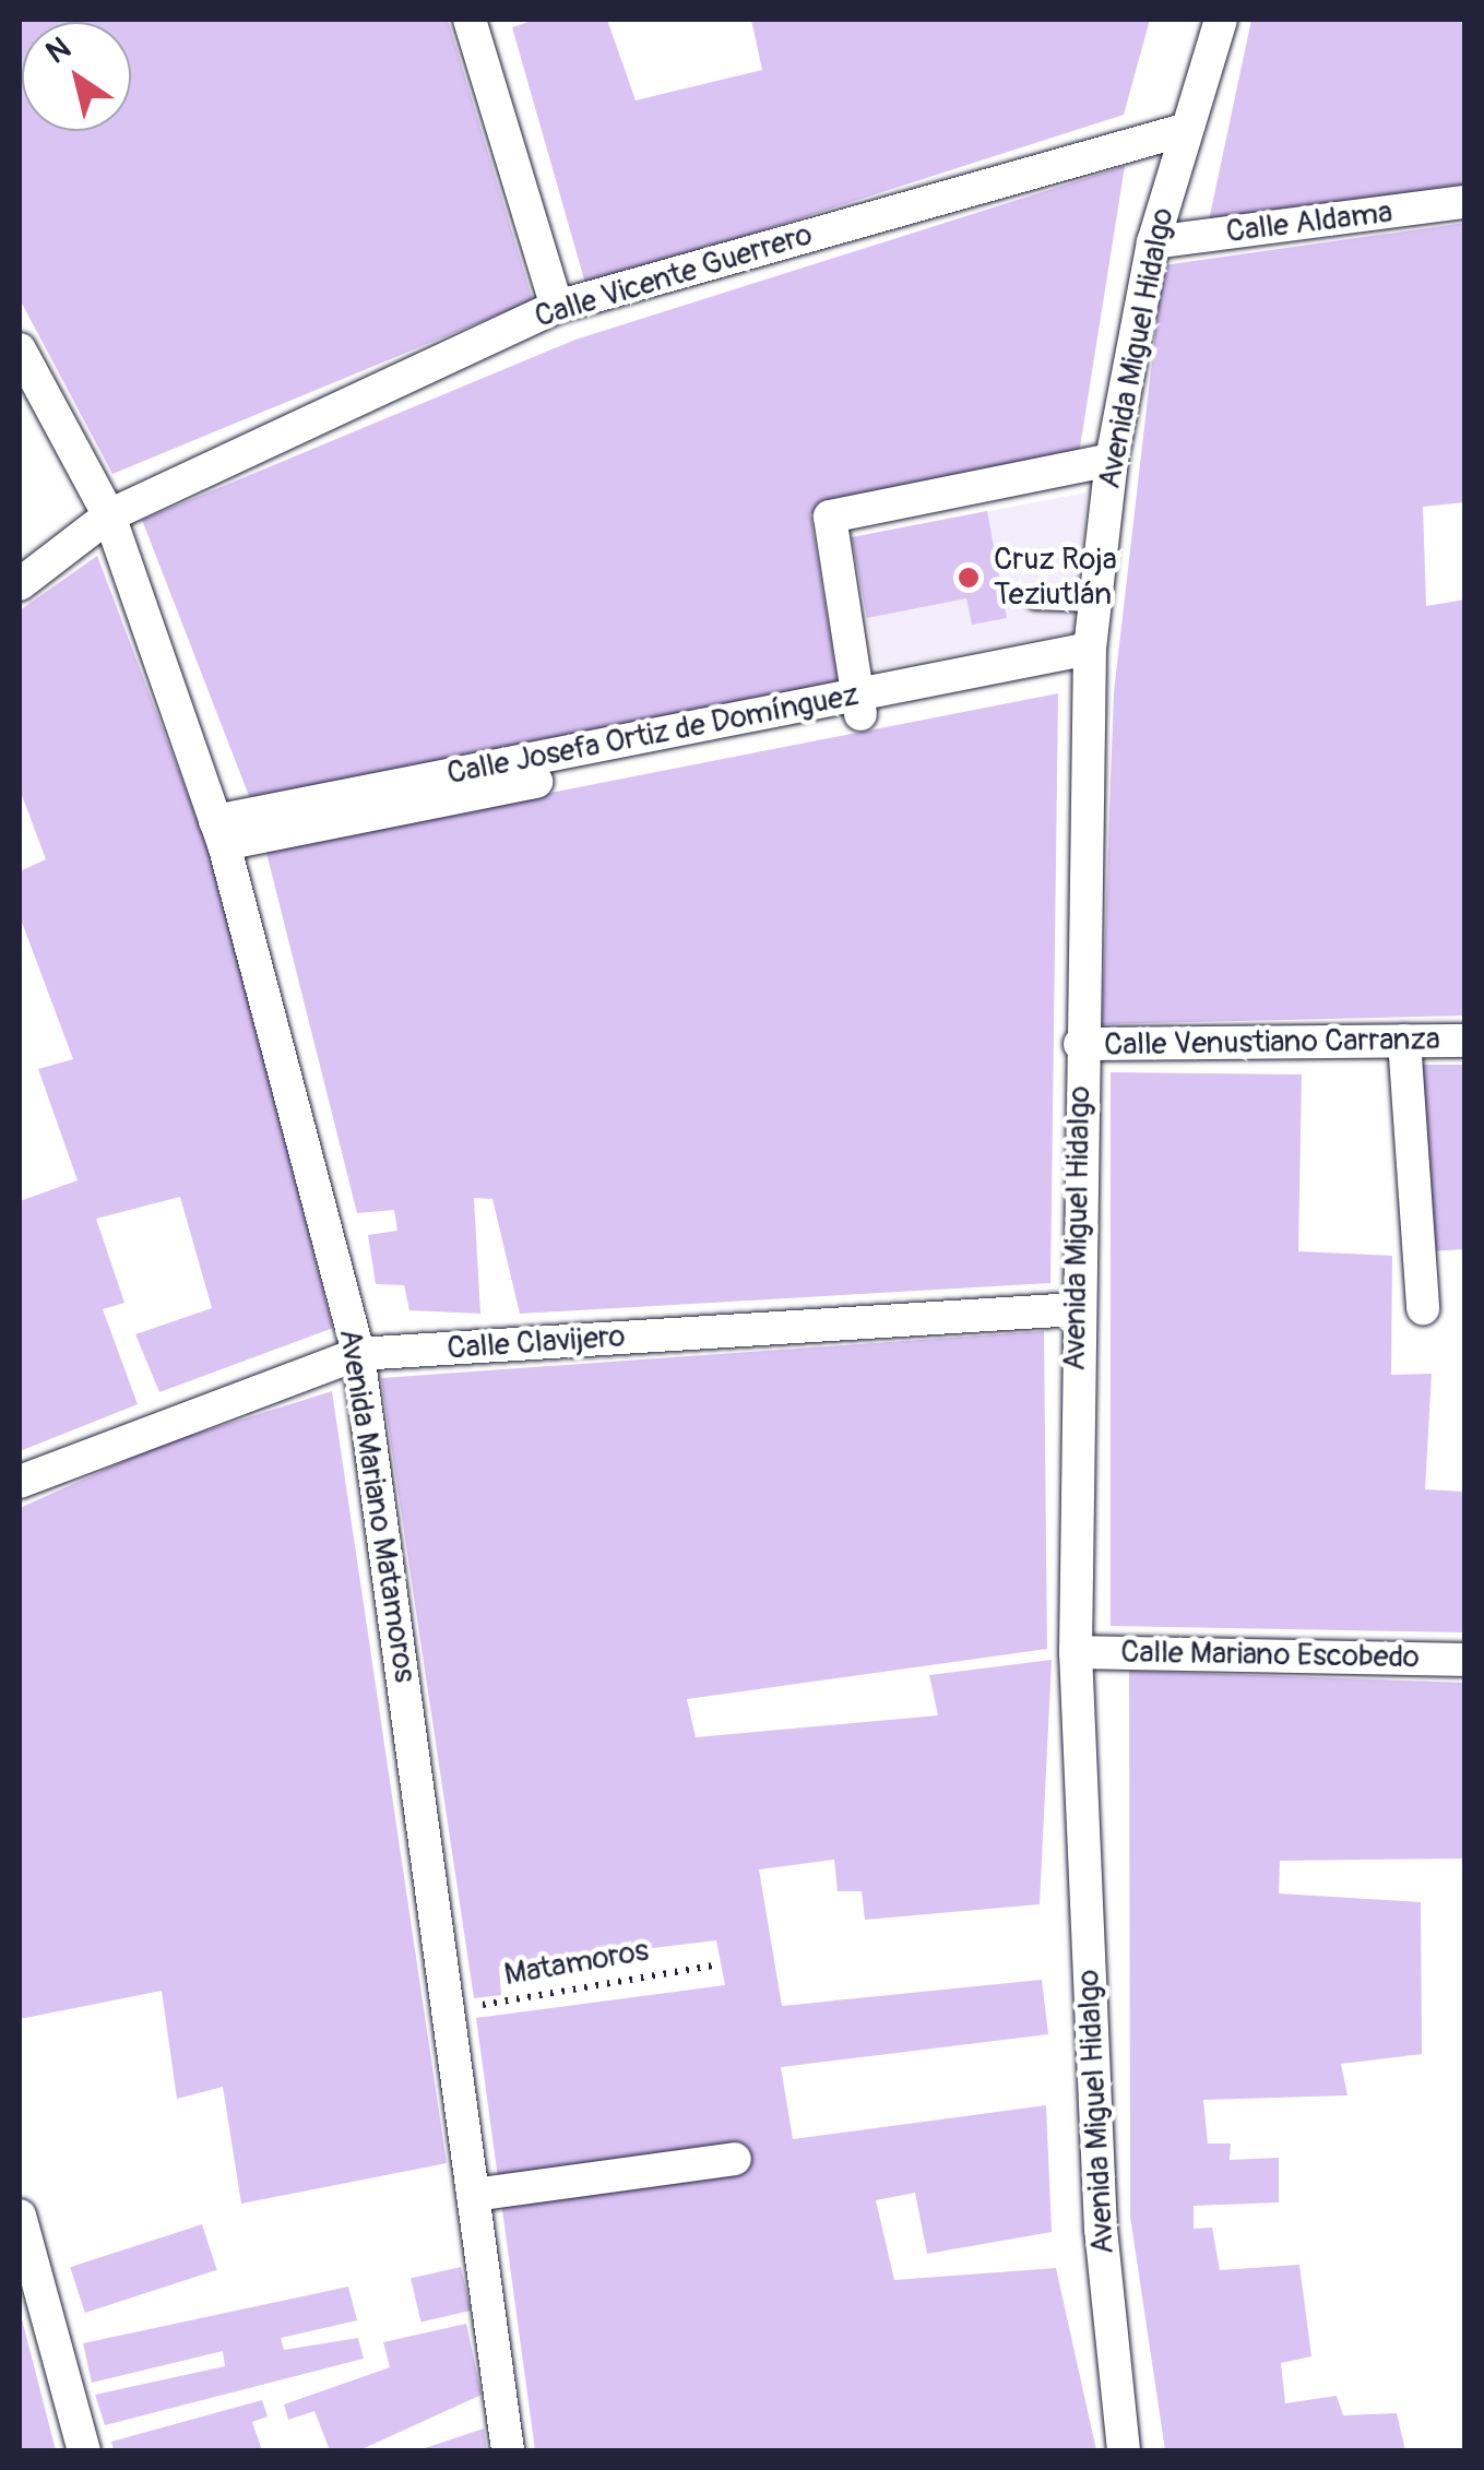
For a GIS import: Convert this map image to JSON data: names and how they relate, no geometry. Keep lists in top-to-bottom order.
{
  "streets": {
    "street": [
      "Calle Aldama",
      "Calle Vicente Guerrero",
      "Avenida Miguel Hidalgo",
      "Calle Josefa Ortiz de Domínguez",
      "Calle Venustiano Carranza",
      "Calle Clavijero",
      "Avenida Mariano Matamoros",
      "Calle Mariano Escobedo"
    ],
    "path": ["Matamoros"]
  },
  "crossings": [
    ["Calle Aldama", "Avenida Miguel Hidalgo"],
    ["Calle Vicente Guerrero", "Avenida Miguel Hidalgo"],
    ["Calle Vicente Guerrero", "Avenida Mariano Matamoros"],
    ["Avenida Miguel Hidalgo", "Calle Josefa Ortiz de Domínguez"],
    ["Avenida Miguel Hidalgo", "Calle Venustiano Carranza"],
    ["Avenida Miguel Hidalgo", "Calle Clavijero"],
    ["Avenida Miguel Hidalgo", "Calle Mariano Escobedo"],
    ["Calle Josefa Ortiz de Domínguez", "Avenida Mariano Matamoros"],
    ["Calle Clavijero", "Avenida Mariano Matamoros"],
    ["Avenida Mariano Matamoros", "Matamoros"]
  ],
  "places": ["Cruz Roja Teziutlán"],
  "north": "top left"
}
